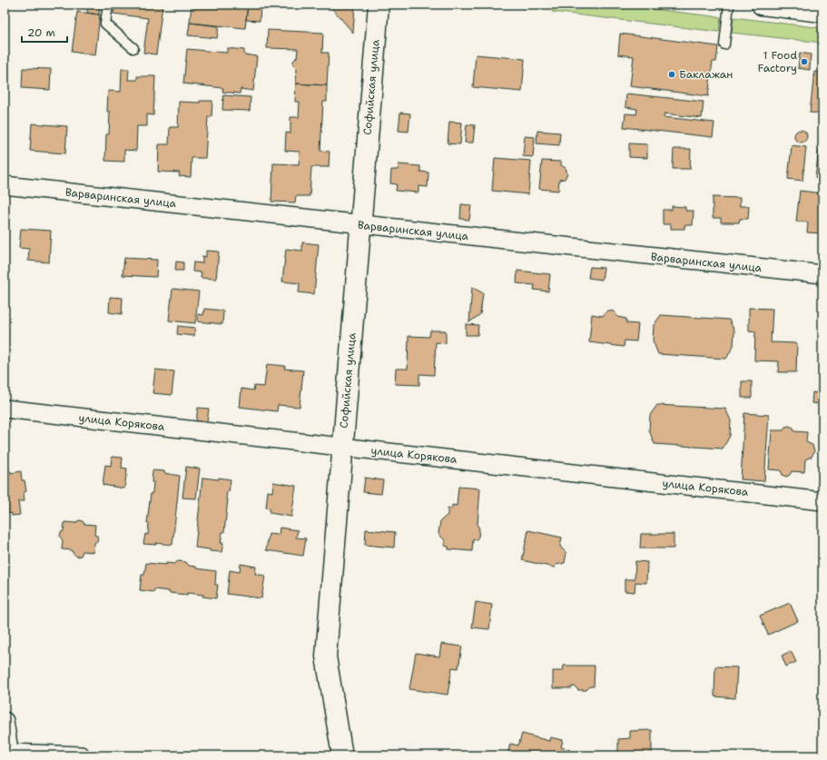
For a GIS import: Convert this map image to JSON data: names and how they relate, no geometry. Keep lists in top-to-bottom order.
{
  "streets": {
    "street": ["Софийская улица", "Варваринская улица", "улица Корякова"]
  },
  "crossings": [
    ["Софийская улица", "Варваринская улица"],
    ["Софийская улица", "улица Корякова"]
  ],
  "places": ["1 Food Factory", "Баклажан"],
  "scale_bar": "20 m"
}
